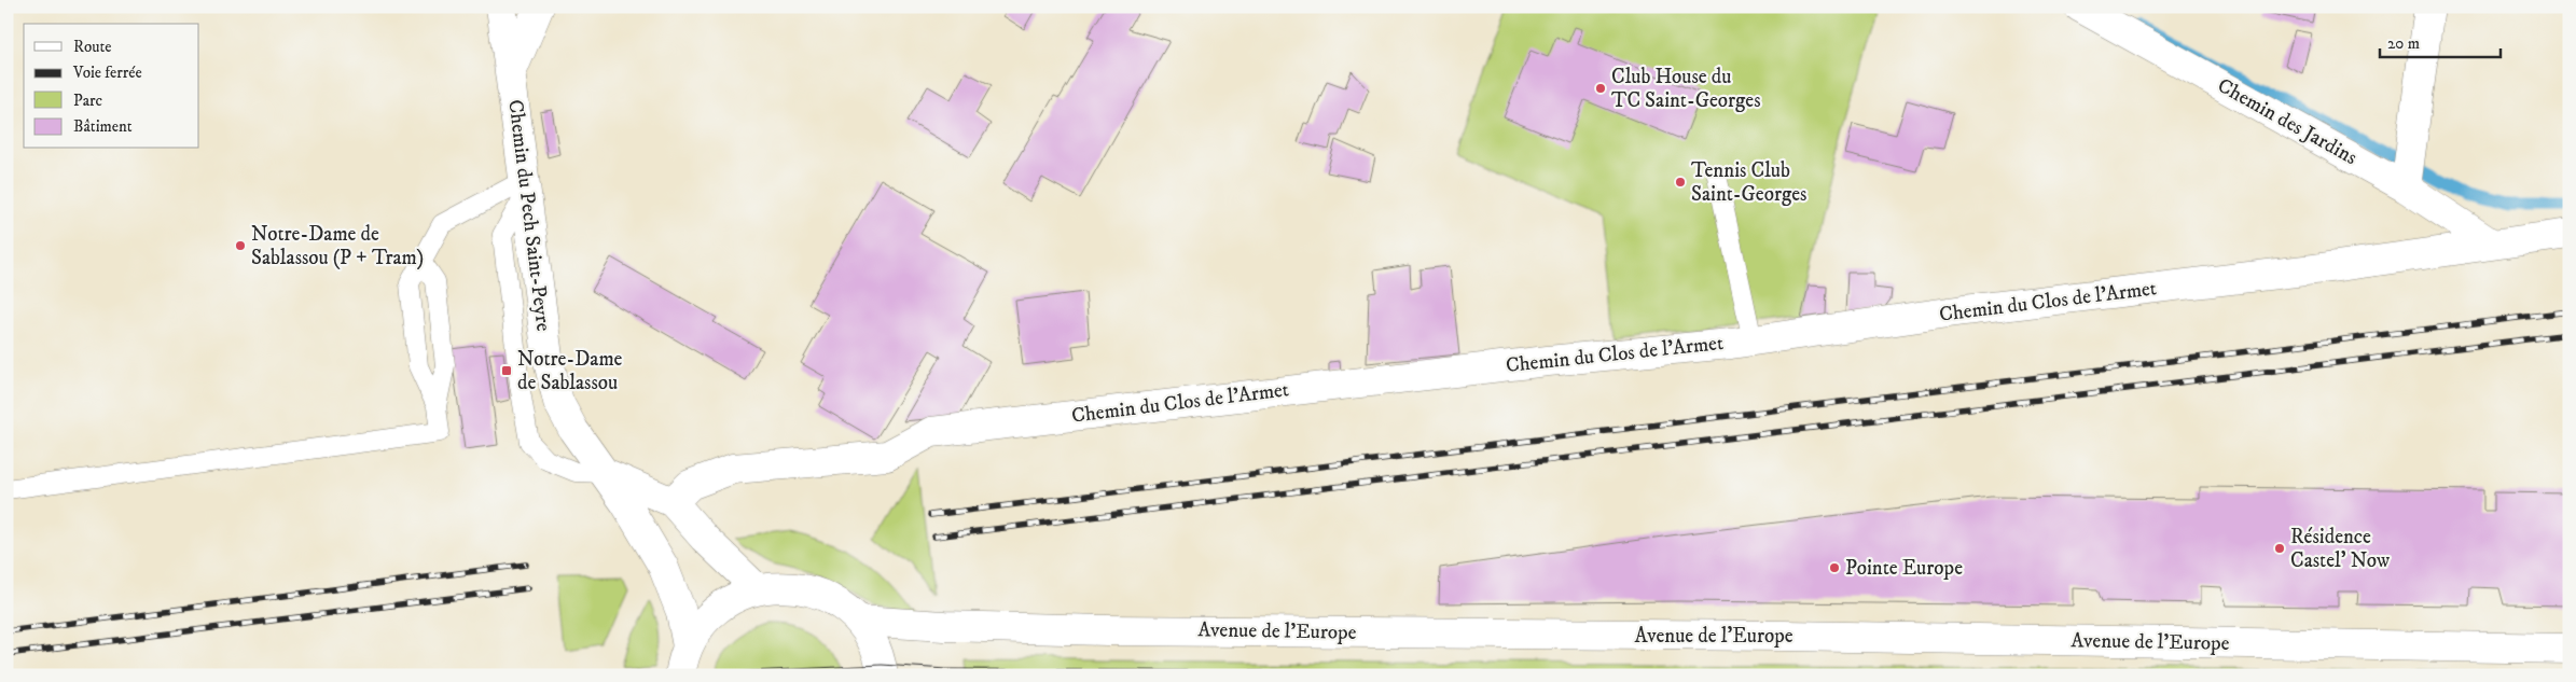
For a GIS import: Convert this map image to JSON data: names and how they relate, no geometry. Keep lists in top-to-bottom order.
{
  "streets": {
    "main road": [
      "Chemin des Jardins",
      "Chemin du Pech Saint-Peyre",
      "Chemin du Clos de l'Armet",
      "Avenue de l'Europe"
    ]
  },
  "crossings": [
    ["Chemin des Jardins", "Chemin du Clos de l'Armet"]
  ],
  "places": {
    "other": [
      "Club House du TC Saint-Georges",
      "Tennis Club Saint-Georges",
      "Notre-Dame de Sablassou (P + Tram)",
      "Résidence Castel' Now",
      "Pointe Europe"
    ],
    "transit": ["Notre-Dame de Sablassou"]
  },
  "legend": [
    "Route",
    "Voie ferrée",
    "Parc",
    "Bâtiment"
  ],
  "scale_bar": "20 m"
}
